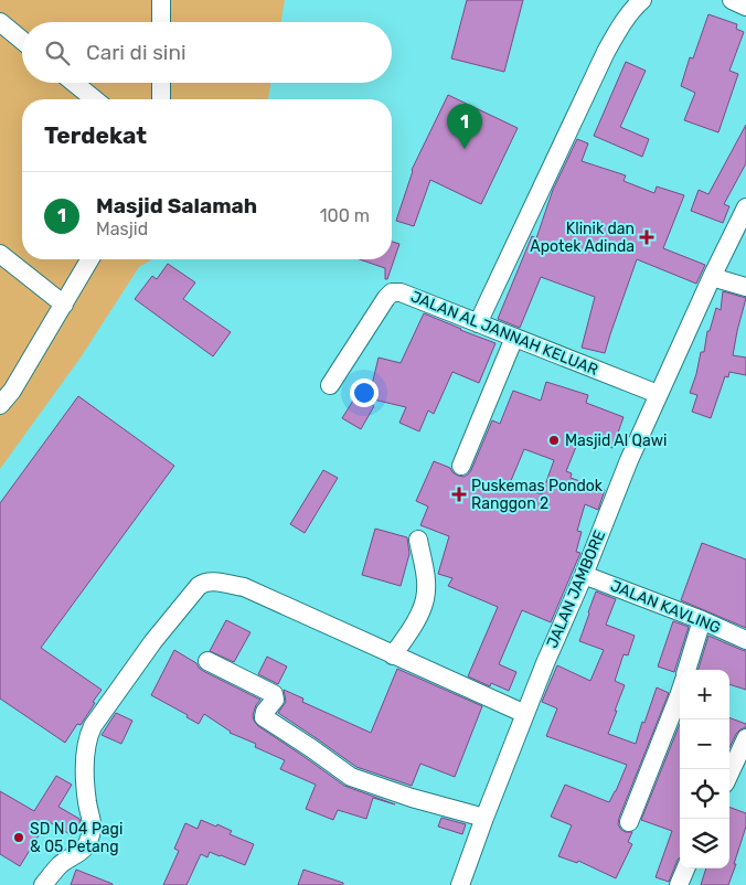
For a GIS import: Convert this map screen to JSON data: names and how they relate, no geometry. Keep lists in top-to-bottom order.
{
  "streets": {
    "street": ["JALAN AL JANNAH KELUAR", "JALAN JAMBORE", "JALAN KAVLING"]
  },
  "crossings": [
    ["JALAN AL JANNAH KELUAR", "JALAN JAMBORE"],
    ["JALAN JAMBORE", "JALAN KAVLING"]
  ],
  "places": {
    "health": ["Klinik dan Apotek Adinda", "Puskemas Pondok Ranggon 2"],
    "other": ["Masjid Al Qawi", "SD N 04 Pagi & 05 Petang"]
  },
  "page": {
    "search": "Cari di sini",
    "heading": "Terdekat",
    "pins": "1",
    "list": [
      {
        "mark": "1",
        "name": "Masjid Salamah",
        "note": "Masjid",
        "value": "100 m"
      }
    ],
    "map_buttons": ["+", "−"]
  }
}
